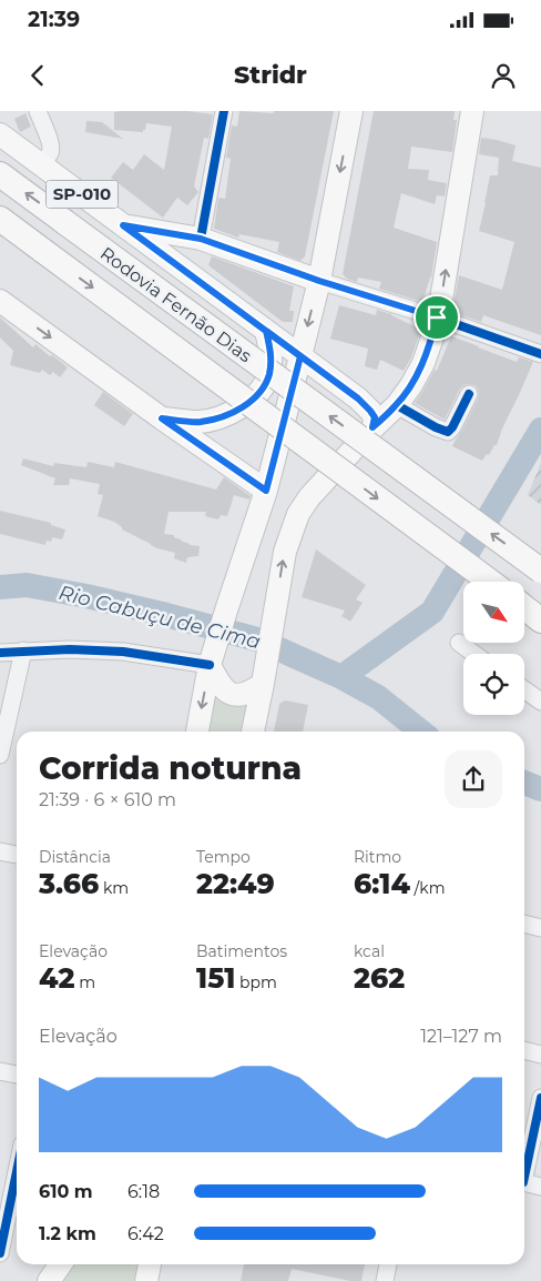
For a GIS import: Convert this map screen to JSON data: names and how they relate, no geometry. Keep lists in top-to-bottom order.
{
  "streets": {
    "highway": ["SP-010", "Rodovia Fernão Dias"]
  },
  "water": ["Rio Cabuçu de Cima"],
  "north": "bottom right",
  "page": {
    "status": "21:39",
    "header": "Stridr",
    "heading": ["Corrida noturna", "21:39 · 6 × 610 m"],
    "stats": [
      ["Distância", "3.66 km"],
      ["Tempo", "22:49"],
      ["Ritmo", "6:14 /km"],
      ["Elevação", "42 m"],
      ["Batimentos", "151 bpm"],
      ["kcal", "262"]
    ],
    "chart": ["Elevação", "121–127 m"],
    "list": [
      {
        "name": "610 m",
        "note": "6:18"
      },
      {
        "name": "1.2 km",
        "note": "6:42"
      }
    ]
  }
}
